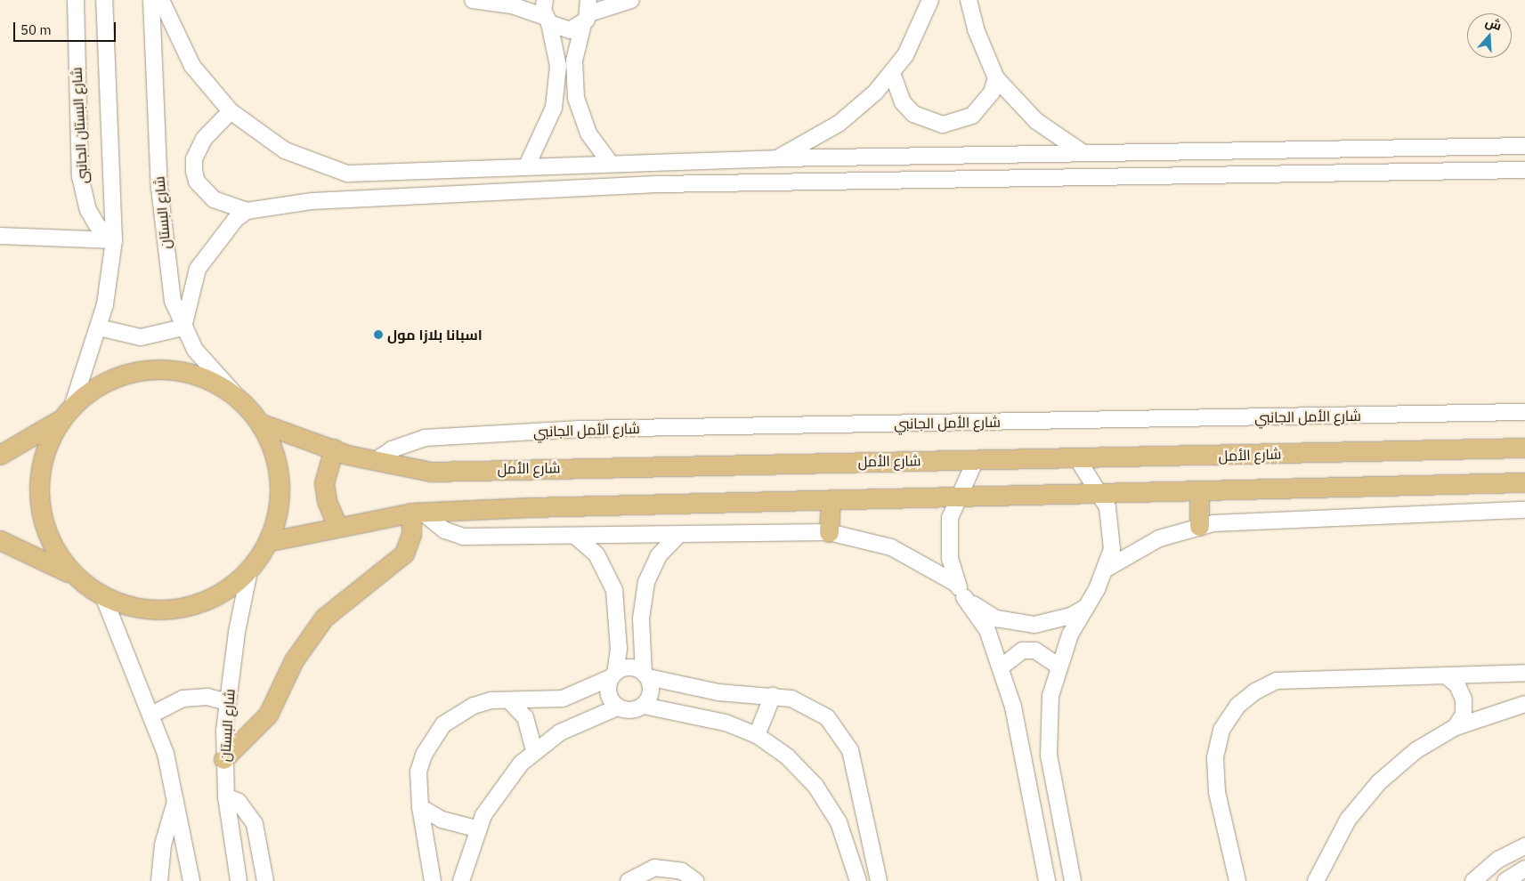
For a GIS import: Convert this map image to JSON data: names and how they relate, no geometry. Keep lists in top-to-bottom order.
{
  "streets": {
    "main road": ["شارع الأمل"],
    "street": ["شارع البستان الجانبى", "شارع البستان", "شارع الأمل الجانبي"]
  },
  "crossings": [
    ["شارع الأمل الجانبي", "شارع الأمل"]
  ],
  "places": ["اسبانا بلازا مول"],
  "scale_bar": "50 m",
  "north": "top"
}
